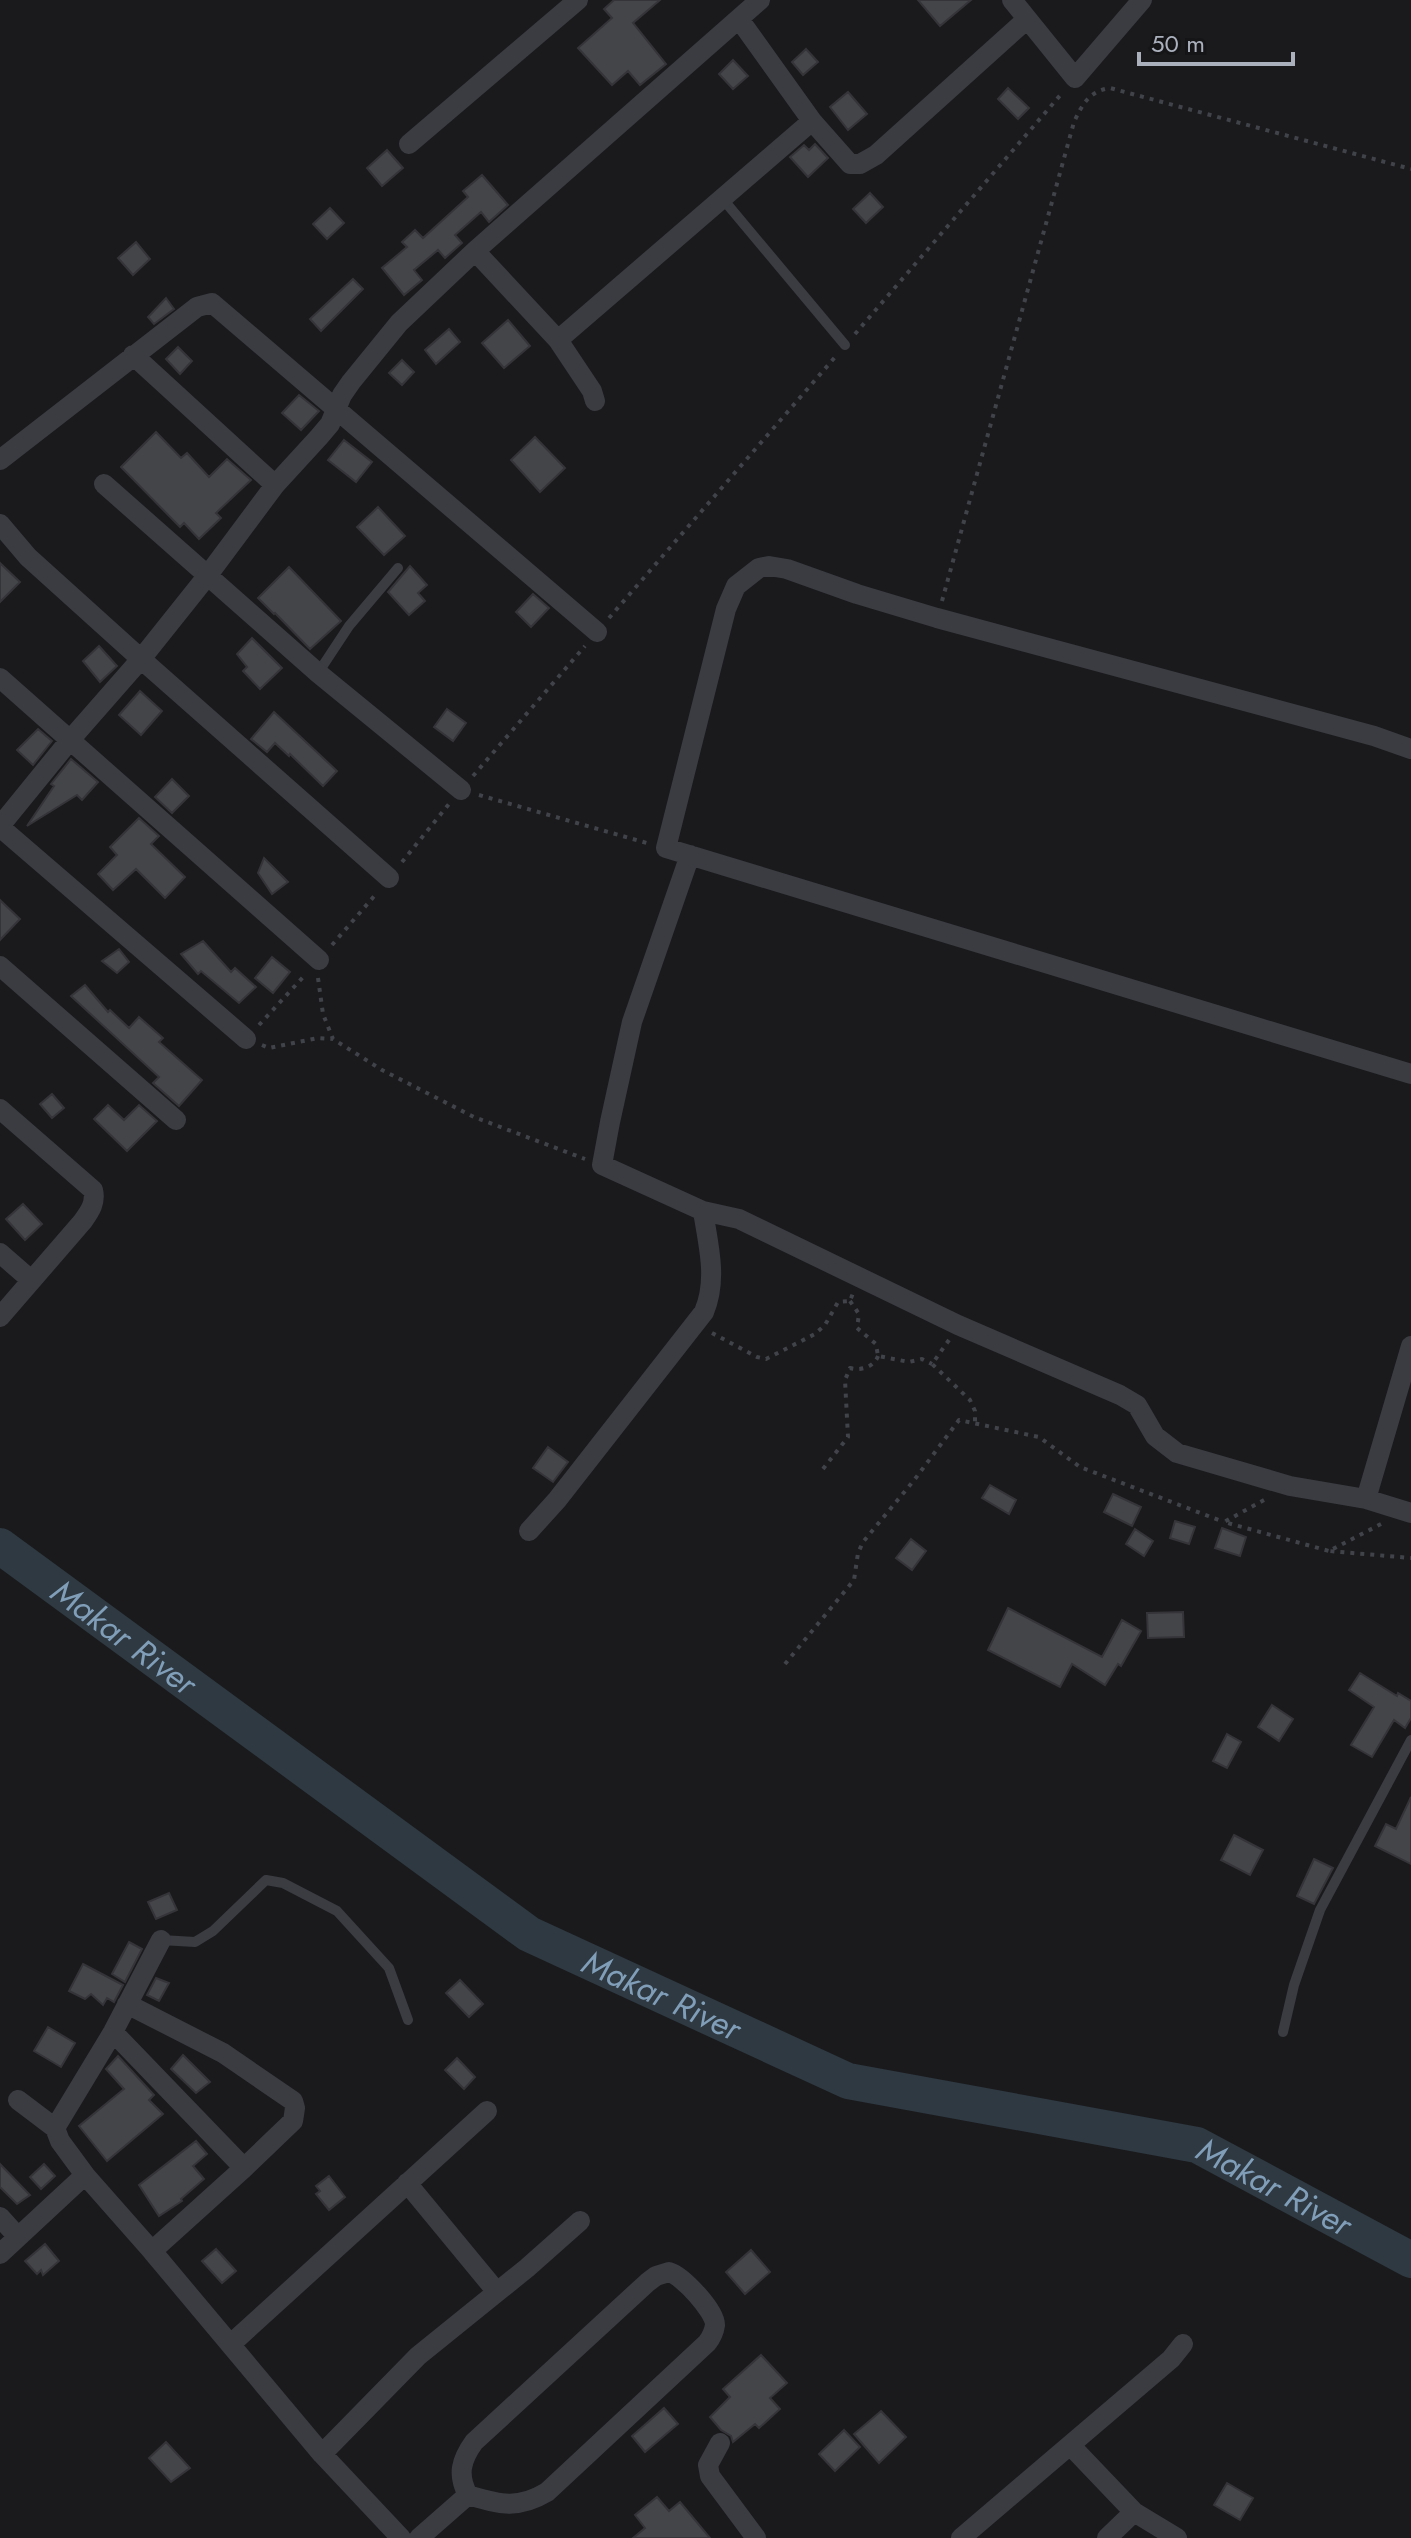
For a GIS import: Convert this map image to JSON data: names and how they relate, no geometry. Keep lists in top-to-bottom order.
{
  "water": ["Makar River"],
  "scale_bar": "50 m"
}
